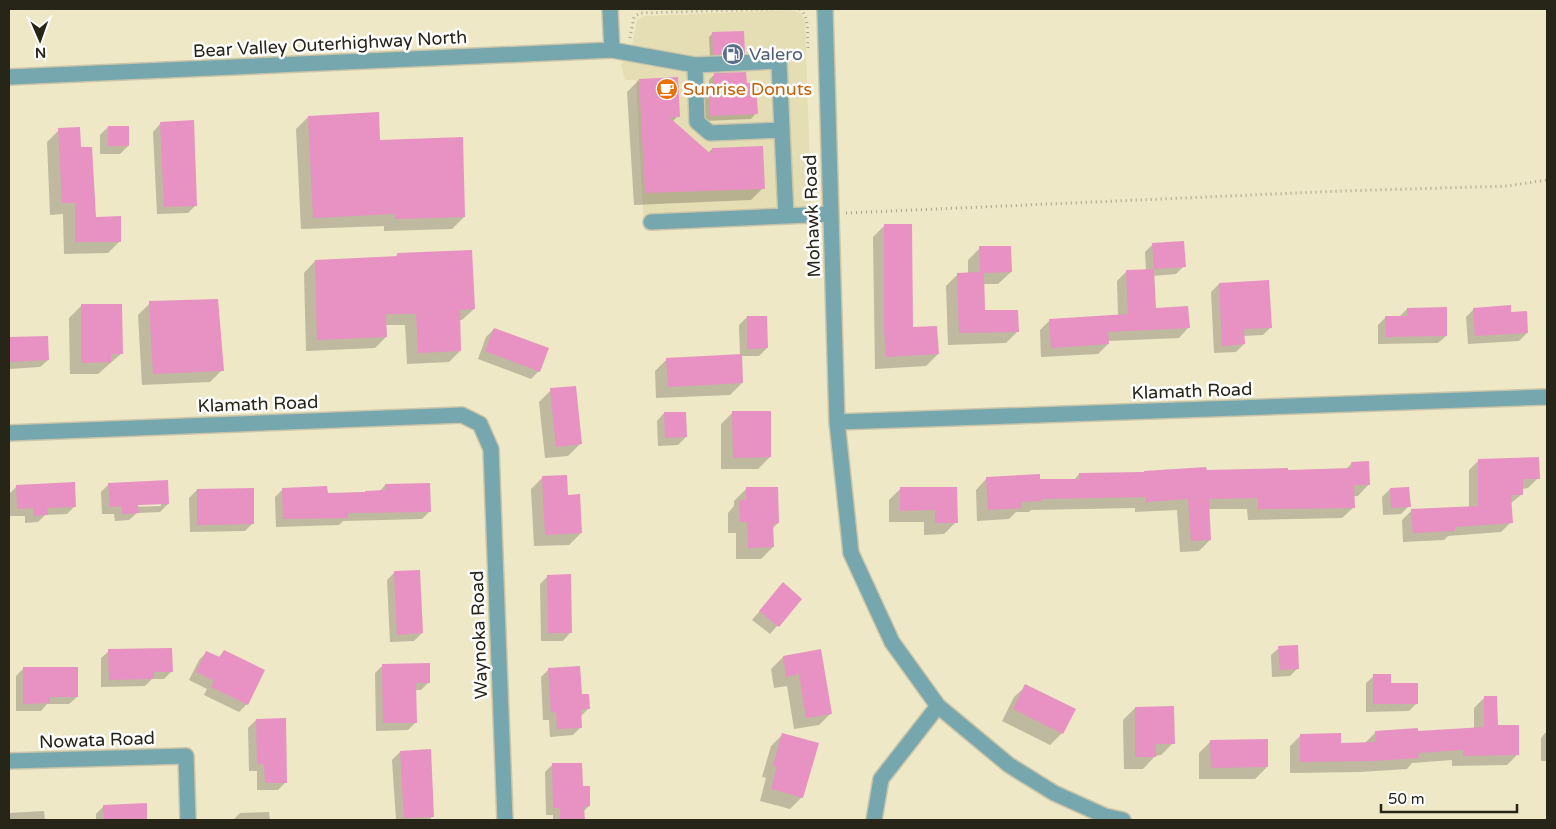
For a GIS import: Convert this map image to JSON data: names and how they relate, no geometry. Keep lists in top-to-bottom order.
{
  "streets": {
    "street": [
      "Bear Valley Outerhighway North",
      "Mohawk Road",
      "Klamath Road",
      "Waynoka Road",
      "Nowata Road"
    ]
  },
  "crossings": [
    ["Mohawk Road", "Klamath Road"],
    ["Klamath Road", "Waynoka Road"]
  ],
  "places": {
    "fuel station": ["Valero"],
    "cafe": ["Sunrise Donuts"]
  },
  "scale_bar": "50 m",
  "north": "bottom"
}
